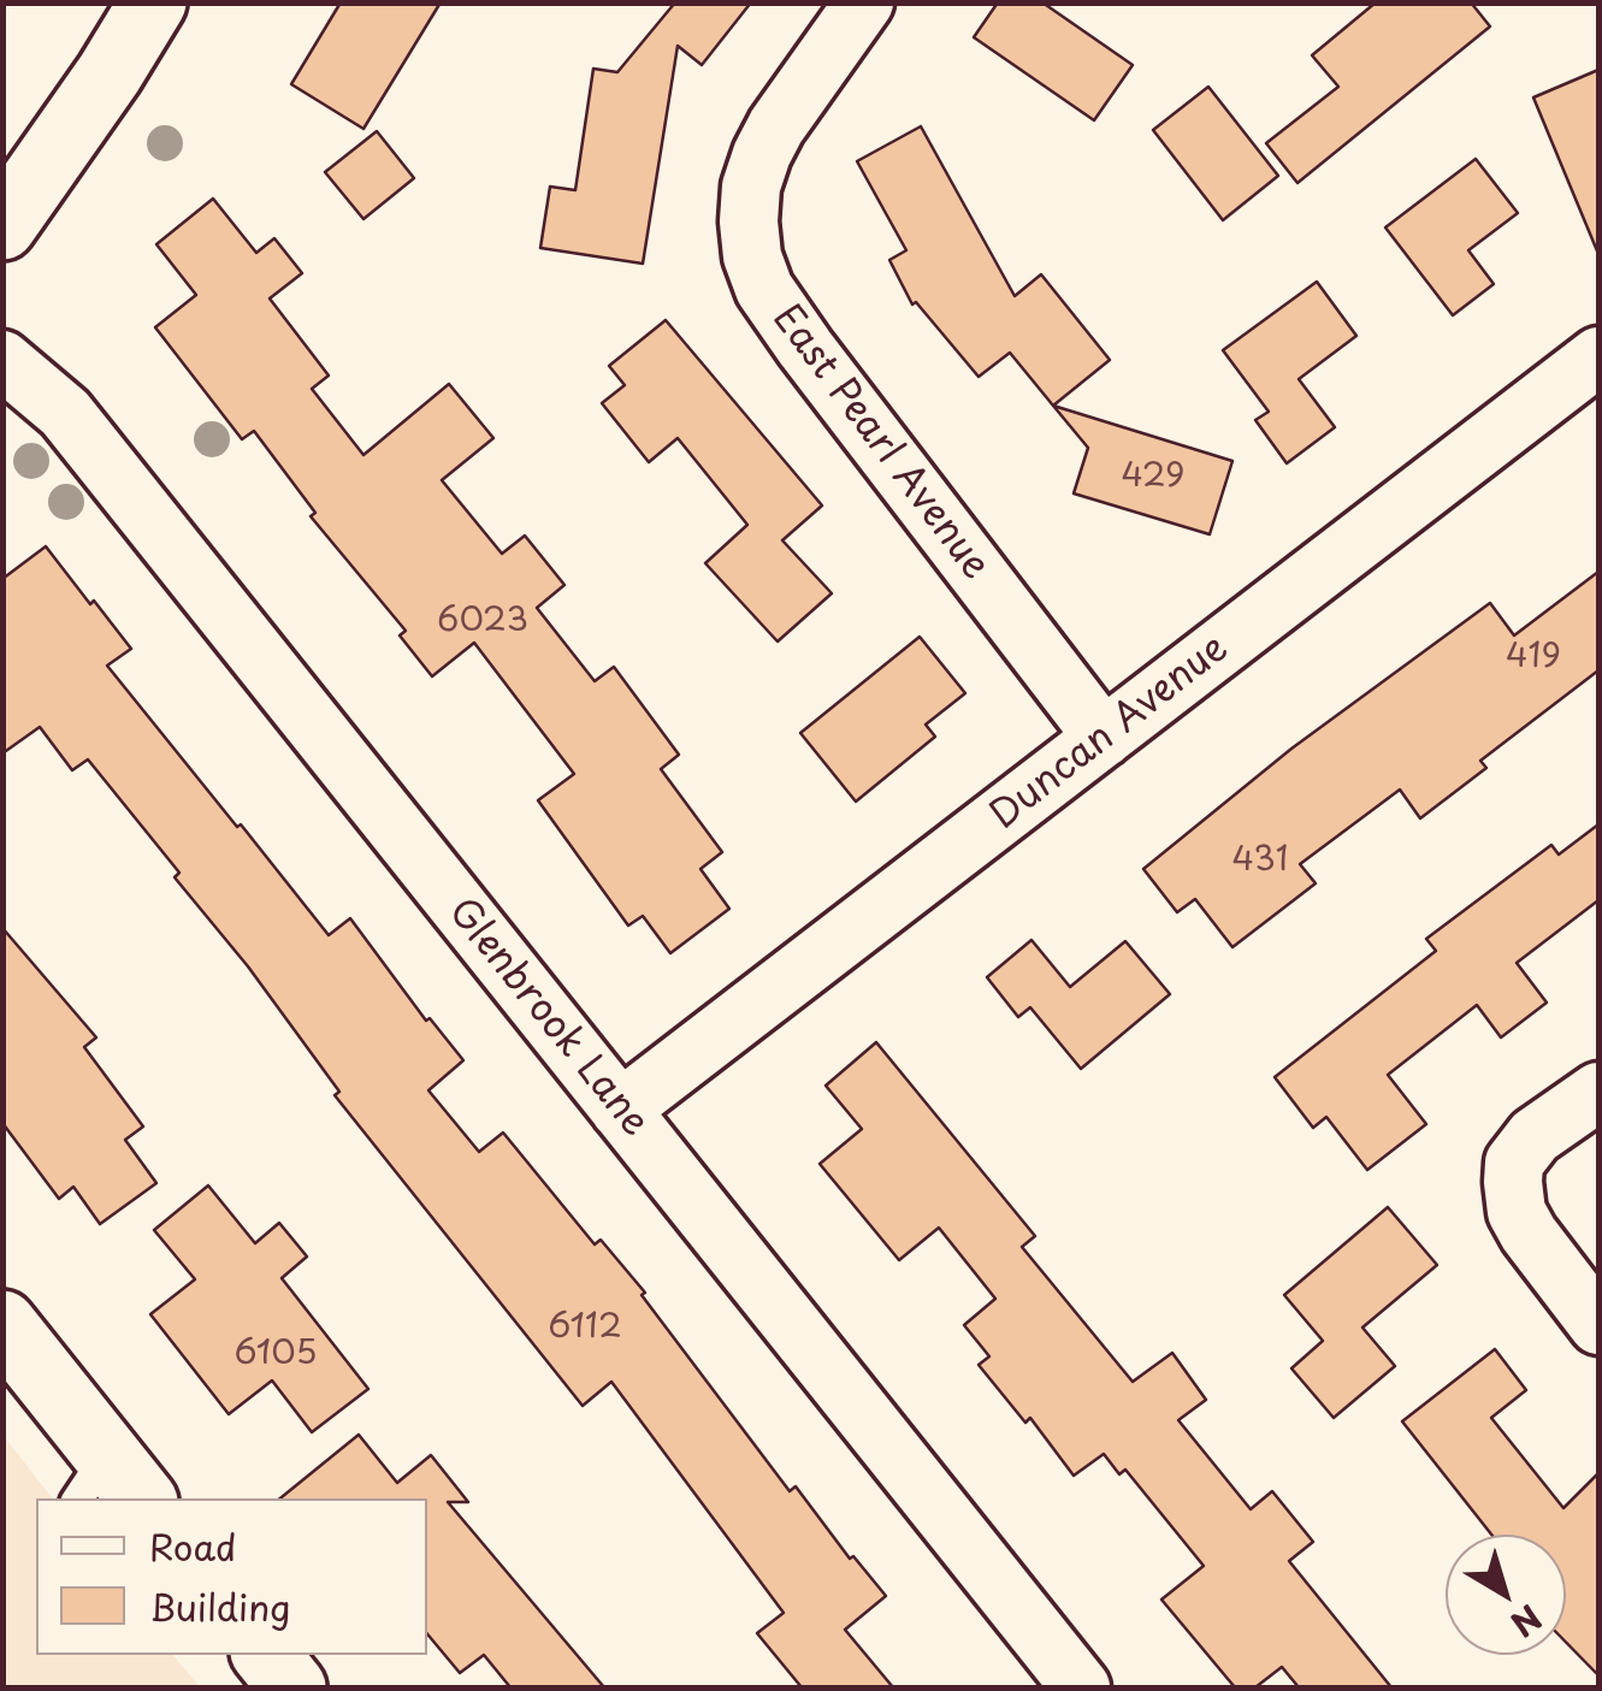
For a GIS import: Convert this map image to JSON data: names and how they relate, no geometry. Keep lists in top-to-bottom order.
{
  "streets": {
    "street": ["East Pearl Avenue", "Duncan Avenue", "Glenbrook Lane"]
  },
  "crossings": [
    ["East Pearl Avenue", "Duncan Avenue"],
    ["Duncan Avenue", "Glenbrook Lane"]
  ],
  "house_numbers": [
    "429",
    "6023",
    "419",
    "431",
    "6112",
    "6105"
  ],
  "legend": ["Road", "Building"],
  "north": "bottom right"
}
